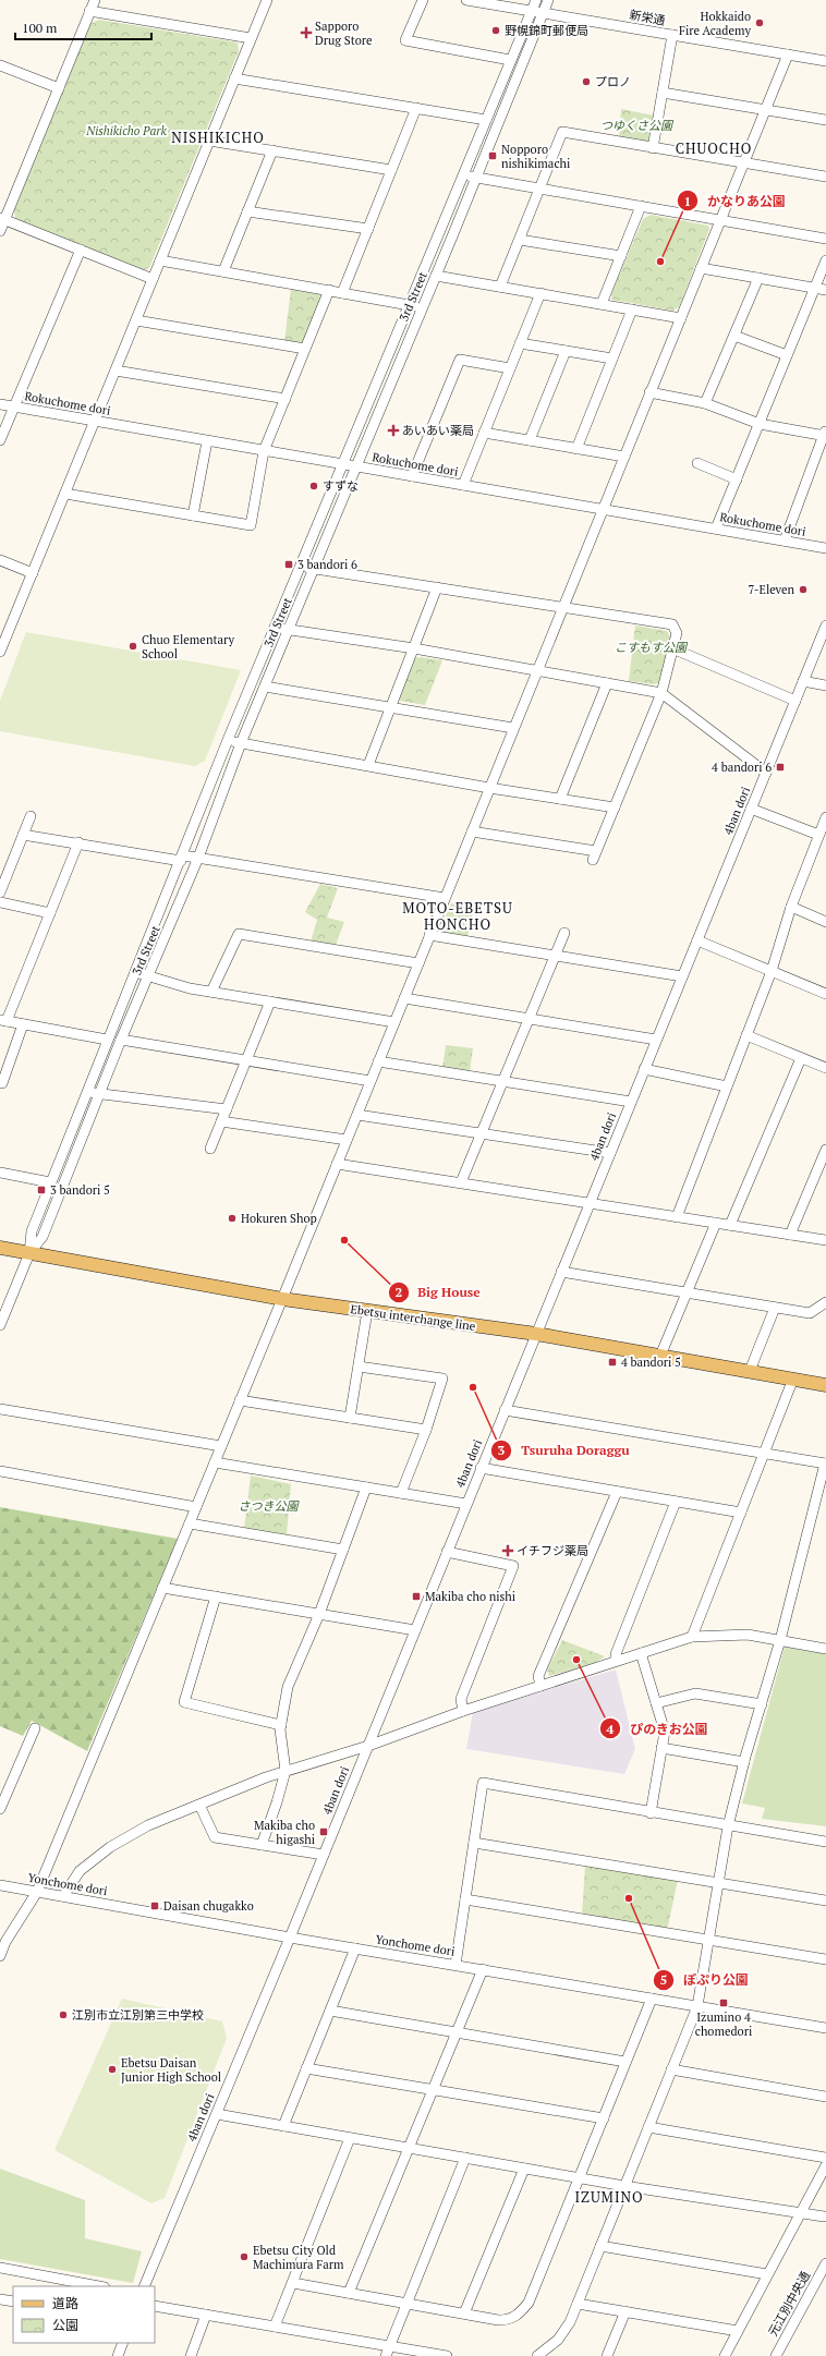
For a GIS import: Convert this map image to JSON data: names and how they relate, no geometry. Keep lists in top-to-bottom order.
{
  "streets": {
    "main road": ["Ebetsu interchange line"],
    "street": [
      "新栄通",
      "3rd Street",
      "Rokuchome dori",
      "4ban dori",
      "Yonchome dori",
      "元江別中央通"
    ]
  },
  "crossings": [
    ["新栄通", "3rd Street"],
    ["3rd Street", "Rokuchome dori"],
    ["3rd Street", "Ebetsu interchange line"],
    ["4ban dori", "Ebetsu interchange line"],
    ["4ban dori", "Yonchome dori"]
  ],
  "districts": [
    "NISHIKICHO",
    "CHUOCHO",
    "MOTO-EBETSU HONCHO",
    "IZUMINO"
  ],
  "parks": [
    "つゆくさ公園",
    "Nishikicho Park",
    "こすもす公園",
    "さつき公園"
  ],
  "places": {
    "other": [
      "Hokkaido Fire Academy",
      "野幌錦町郵便局",
      "プロノ",
      "かなりあ公園",
      "すずな",
      "7-Eleven",
      "Chuo Elementary School",
      "Hokuren Shop",
      "Big House",
      "Tsuruha Doraggu",
      "ぴのきお公園",
      "ぽぷり公園",
      "江別市立江別第三中学校",
      "Ebetsu Daisan Junior High School",
      "Ebetsu City Old Machimura Farm"
    ],
    "health": ["Sapporo Drug Store", "あいあい薬局", "イチフジ薬局"],
    "transit": [
      "Nopporo nishikimachi",
      "3 bandori 6",
      "4 bandori 6",
      "3 bandori 5",
      "4 bandori 5",
      "Makiba cho nishi",
      "Makiba cho higashi",
      "Daisan chugakko",
      "Izumino 4 chomedori"
    ]
  },
  "legend": ["道路", "公園"],
  "scale_bar": "100 m"
}
